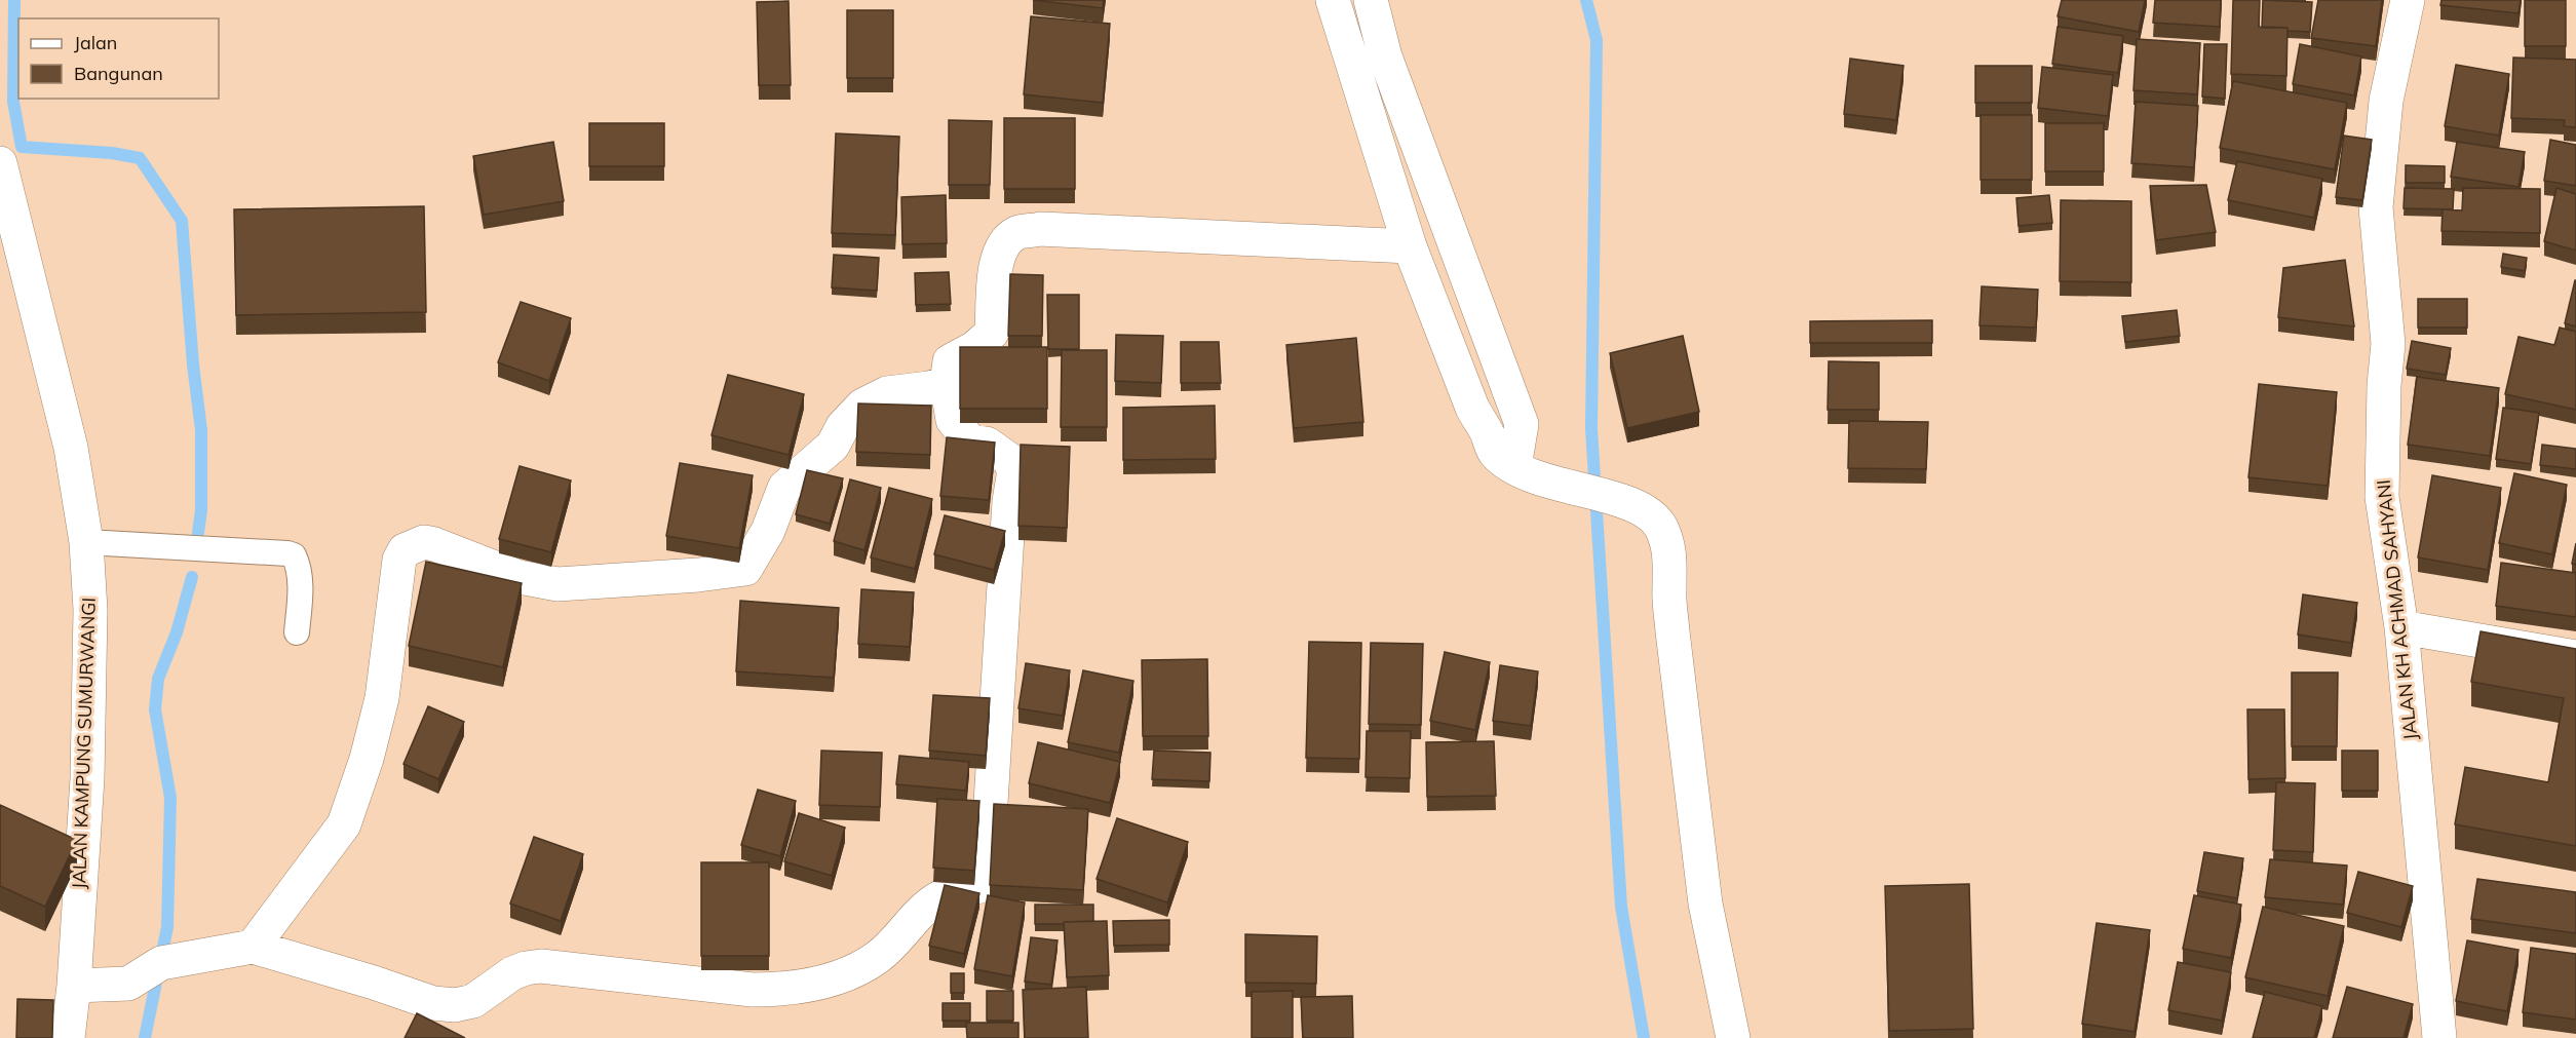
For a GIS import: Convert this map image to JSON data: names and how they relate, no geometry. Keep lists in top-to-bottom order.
{
  "streets": {
    "street": ["JALAN KH ACHMAD SAHYANI", "JALAN KAMPUNG SUMURWANGI"]
  },
  "legend": ["Jalan", "Bangunan"]
}
